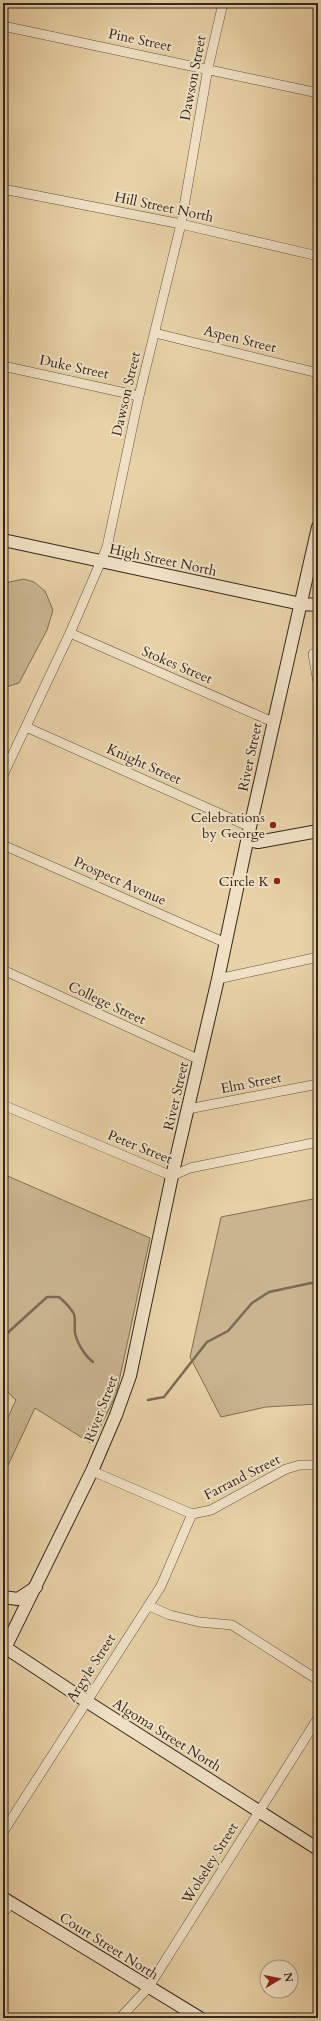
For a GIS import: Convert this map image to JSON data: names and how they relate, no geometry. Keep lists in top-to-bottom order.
{
  "streets": {
    "main road": [
      "High Street North",
      "River Street",
      "Algoma Street North",
      "Court Street North"
    ],
    "street": [
      "Pine Street",
      "Dawson Street",
      "Hill Street North",
      "Aspen Street",
      "Duke Street",
      "Stokes Street",
      "Knight Street",
      "Prospect Avenue",
      "College Street",
      "Elm Street",
      "Peter Street",
      "Farrand Street",
      "Argyle Street",
      "Wolseley Street"
    ]
  },
  "crossings": [
    ["Pine Street", "Dawson Street"],
    ["Dawson Street", "Hill Street North"],
    ["Dawson Street", "Aspen Street"],
    ["Dawson Street", "Duke Street"],
    ["Dawson Street", "High Street North"],
    ["Dawson Street", "Stokes Street"],
    ["Dawson Street", "Knight Street"],
    ["High Street North", "River Street"],
    ["Stokes Street", "River Street"],
    ["River Street", "Knight Street"],
    ["River Street", "Prospect Avenue"],
    ["River Street", "College Street"],
    ["River Street", "Elm Street"],
    ["River Street", "Peter Street"],
    ["River Street", "Farrand Street"],
    ["River Street", "Algoma Street North"],
    ["Farrand Street", "Argyle Street"],
    ["Argyle Street", "Algoma Street North"],
    ["Algoma Street North", "Wolseley Street"],
    ["Wolseley Street", "Court Street North"]
  ],
  "places": ["Celebrations by George", "Circle K"],
  "north": "right"
}
